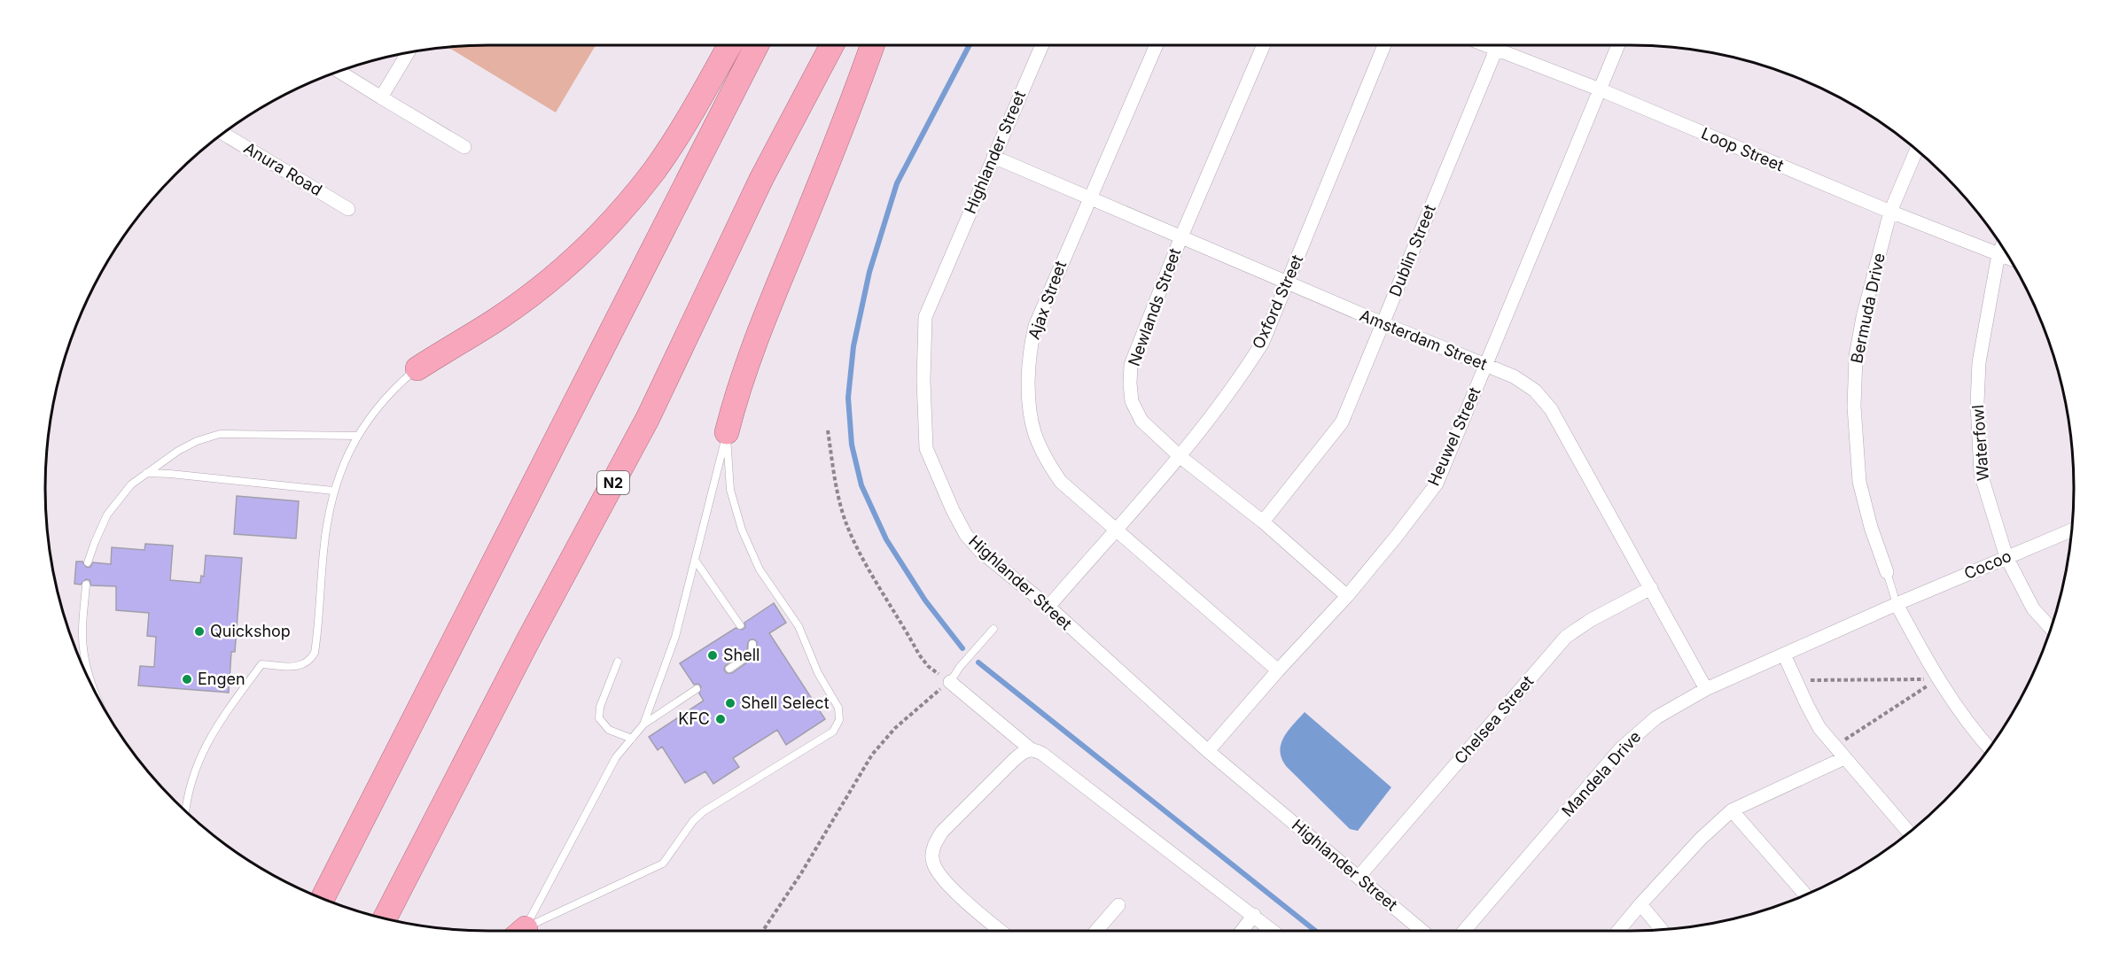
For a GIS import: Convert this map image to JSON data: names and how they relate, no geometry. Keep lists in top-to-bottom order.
{
  "streets": {
    "highway": ["N2"],
    "street": [
      "Loop Street",
      "Highlander Street",
      "Anura Road",
      "Dublin Street",
      "Ajax Street",
      "Oxford Street",
      "Newlands Street",
      "Bermuda Drive",
      "Amsterdam Street",
      "Heuwel Street",
      "Waterfowl",
      "Cocoo",
      "Chelsea Street",
      "Mandela Drive"
    ]
  },
  "crossings": [
    ["Loop Street", "Dublin Street"],
    ["Loop Street", "Bermuda Drive"],
    ["Loop Street", "Heuwel Street"],
    ["Loop Street", "Waterfowl"],
    ["Highlander Street", "Oxford Street"],
    ["Highlander Street", "Amsterdam Street"],
    ["Highlander Street", "Heuwel Street"],
    ["Highlander Street", "Chelsea Street"],
    ["Dublin Street", "Newlands Street"],
    ["Dublin Street", "Amsterdam Street"],
    ["Ajax Street", "Oxford Street"],
    ["Ajax Street", "Amsterdam Street"],
    ["Ajax Street", "Heuwel Street"],
    ["Oxford Street", "Newlands Street"],
    ["Oxford Street", "Amsterdam Street"],
    ["Newlands Street", "Amsterdam Street"],
    ["Newlands Street", "Heuwel Street"],
    ["Amsterdam Street", "Heuwel Street"],
    ["Amsterdam Street", "Chelsea Street"],
    ["Amsterdam Street", "Mandela Drive"],
    ["Waterfowl", "Cocoo"],
    ["Cocoo", "Mandela Drive"]
  ],
  "places": [
    "Quickshop",
    "Shell",
    "Engen",
    "Shell Select",
    "KFC"
  ]
}
